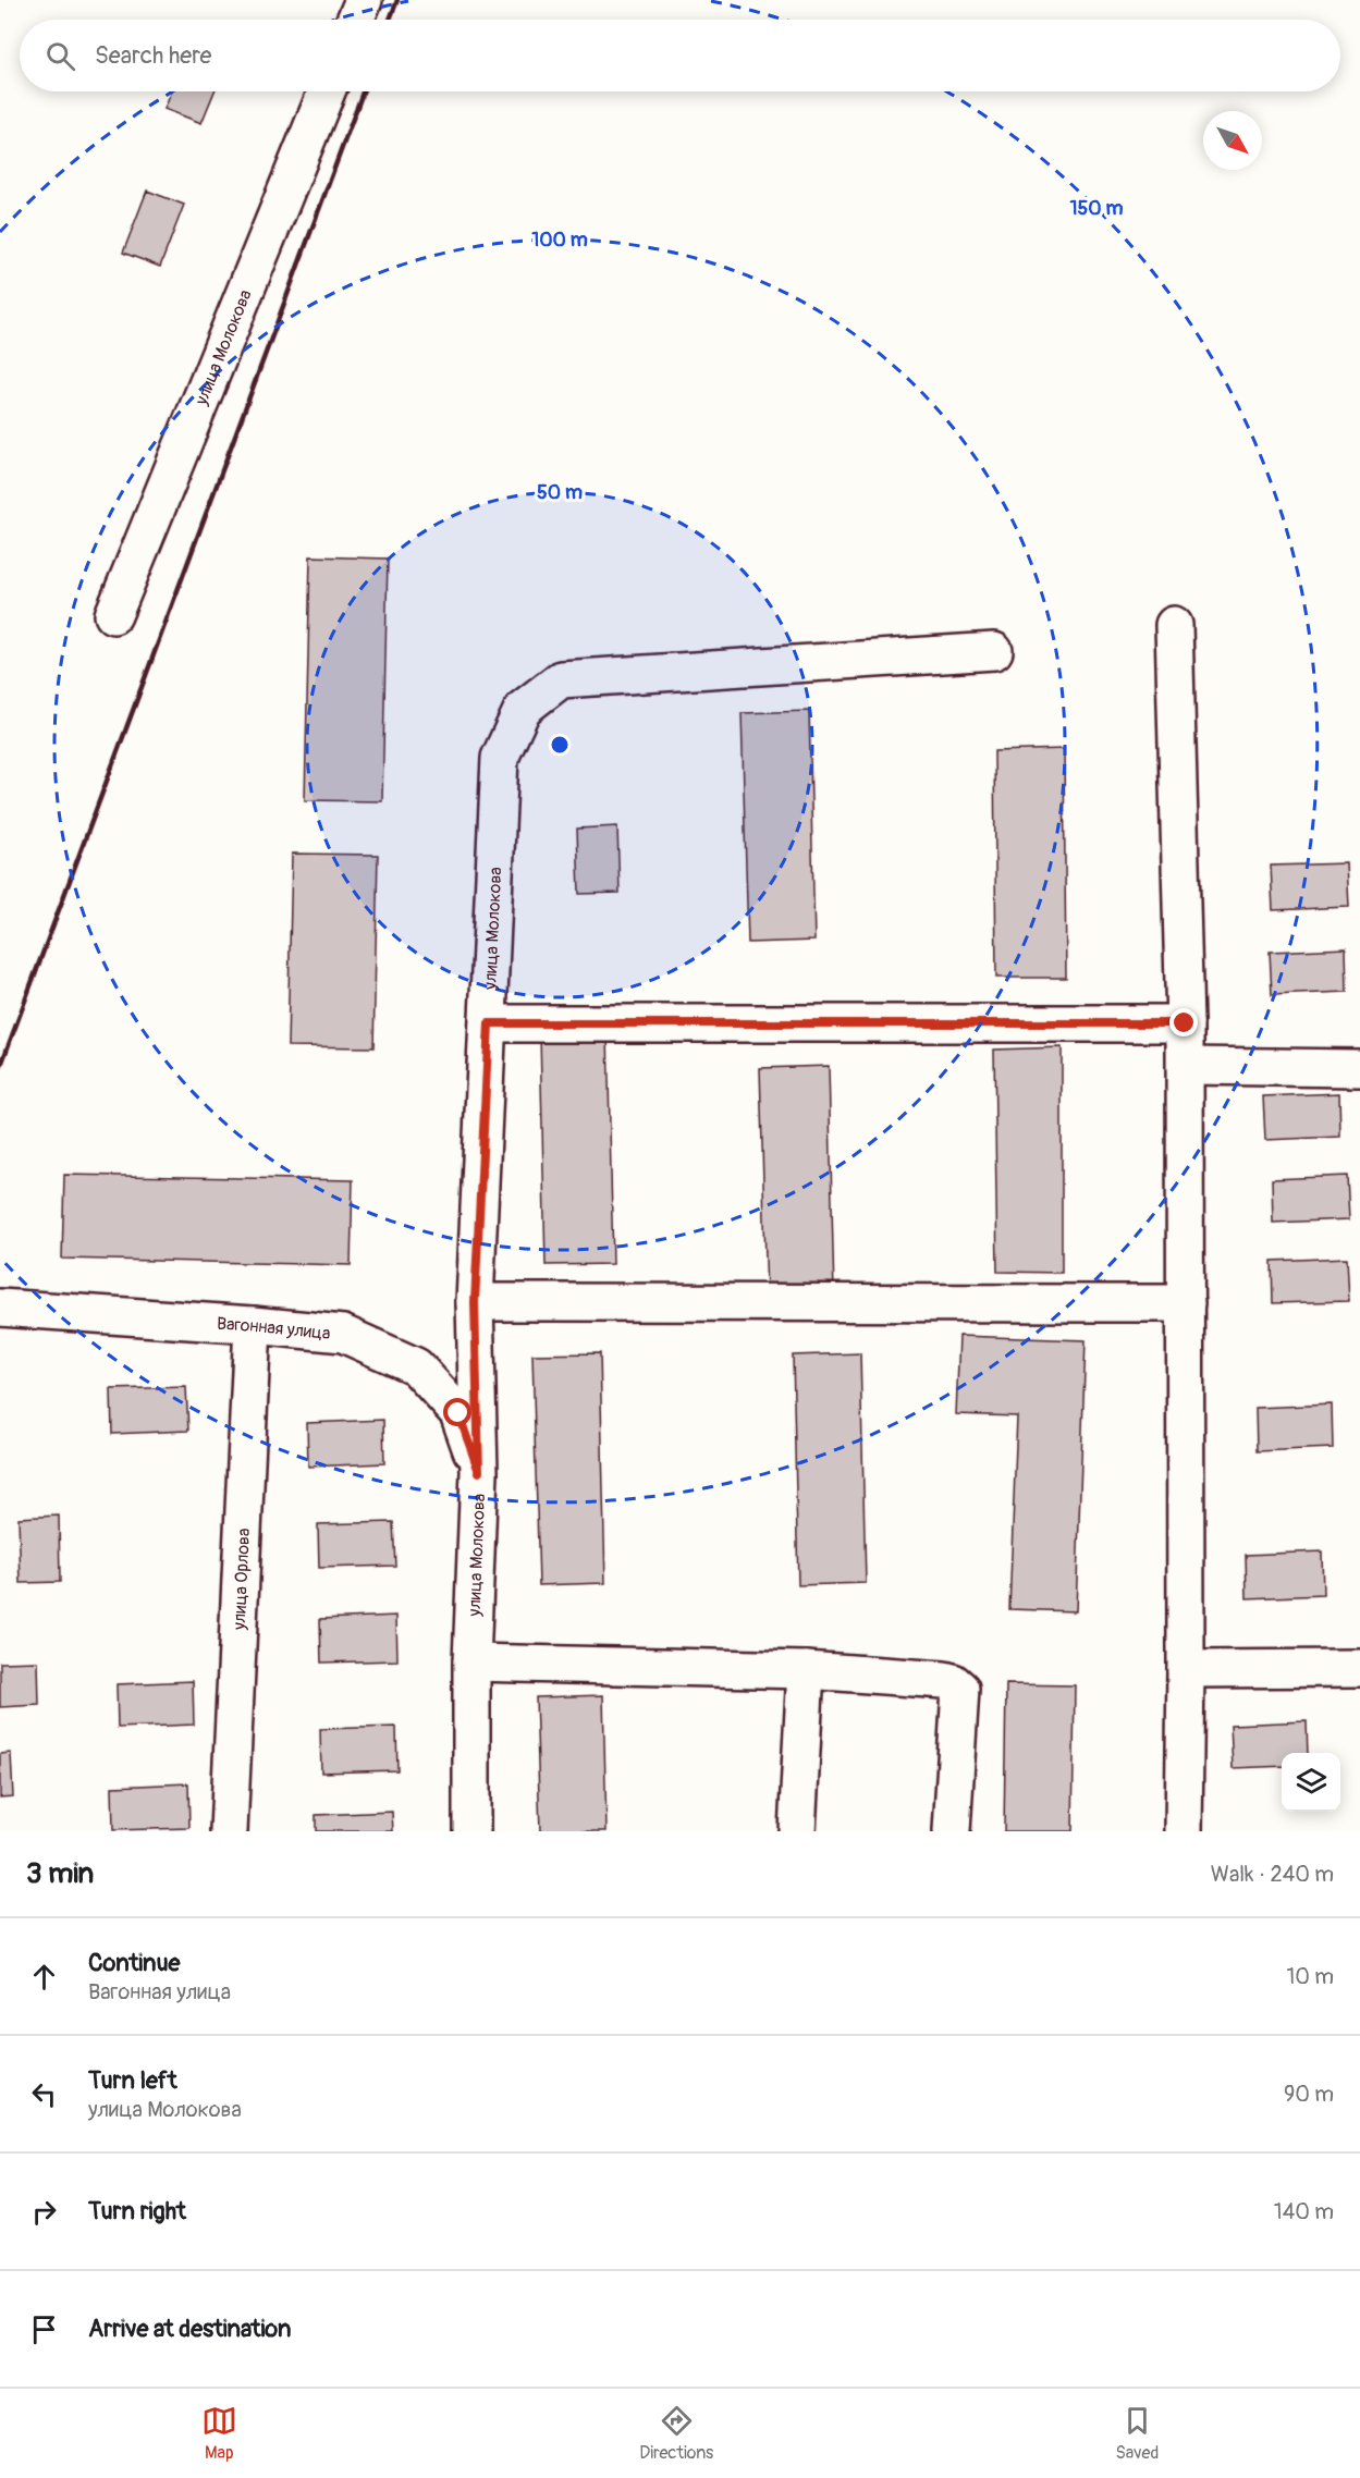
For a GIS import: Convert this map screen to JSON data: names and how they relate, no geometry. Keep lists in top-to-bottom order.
{
  "streets": {
    "street": ["улица Молокова", "Вагонная улица", "улица Орлова"]
  },
  "crossings": [
    ["улица Молокова", "Вагонная улица"],
    ["Вагонная улица", "улица Орлова"]
  ],
  "north": "bottom right",
  "page": {
    "search": "Search here",
    "heading": ["3 min", "Walk · 240 m"],
    "list": [
      ["Continue", "Вагонная улица", "10 m"],
      ["Turn left", "улица Молокова", "90 m"],
      ["Turn right", "140 m"],
      "Arrive at destination"
    ],
    "nav": ["Map", "Directions", "Saved"]
  },
  "rings": ["150 m", "100 m", "50 m"]
}
